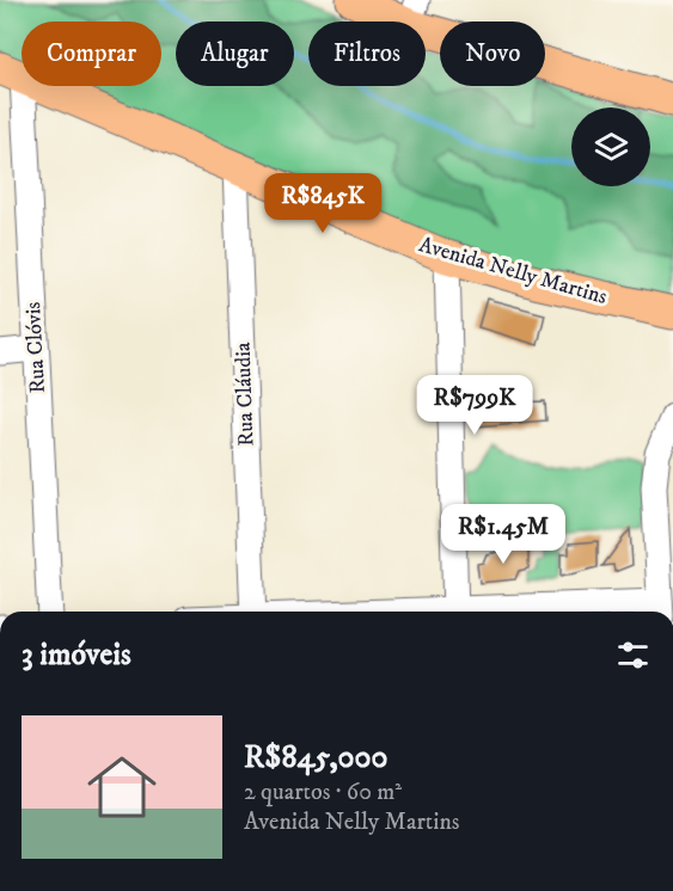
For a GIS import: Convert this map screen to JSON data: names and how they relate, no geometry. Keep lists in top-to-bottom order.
{
  "streets": {
    "main road": ["Avenida Nelly Martins"],
    "street": ["Rua Clóvis", "Rua Cláudia"]
  },
  "crossings": [
    ["Avenida Nelly Martins", "Rua Clóvis"],
    ["Avenida Nelly Martins", "Rua Cláudia"]
  ],
  "page": {
    "chip": [
      "Comprar",
      "Alugar",
      "Filtros",
      "Novo"
    ],
    "price": ["R$845K", "R$799K", "R$1.45M"],
    "heading": "3 imóveis",
    "list": [
      {
        "name": "R$845,000",
        "note": "2 quartos · 60 m² · Avenida Nelly Martins"
      }
    ]
  }
}
